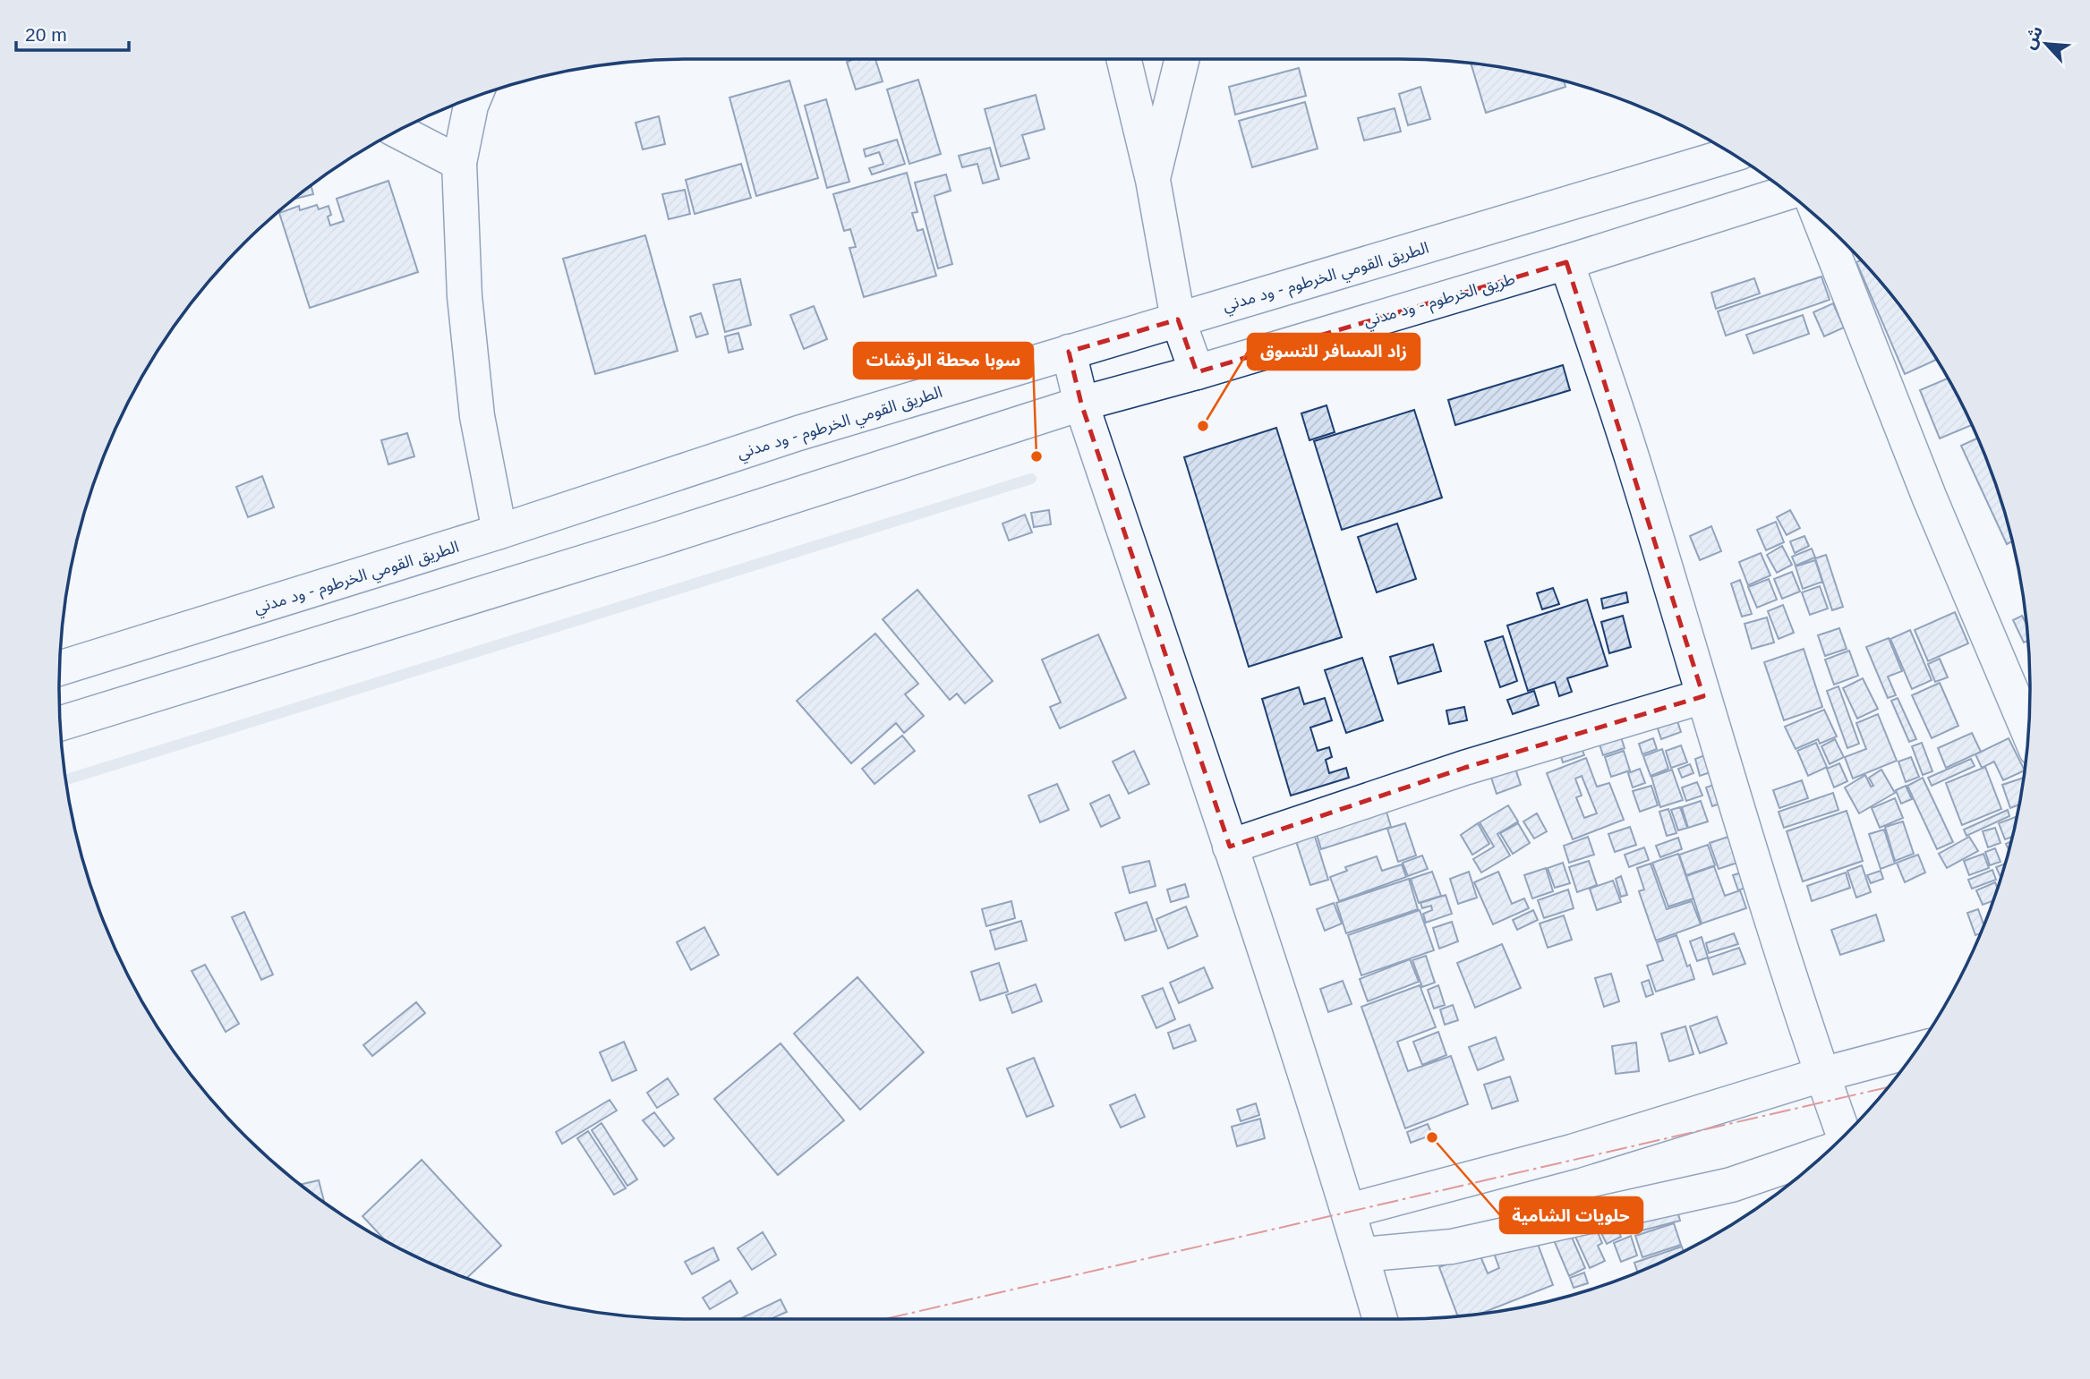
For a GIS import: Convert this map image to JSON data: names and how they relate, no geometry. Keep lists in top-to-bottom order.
{
  "streets": {
    "main road": ["الطريق القومي الخرطوم - ود مدني", "طريق الخرطوم - ود مدني"]
  },
  "places": ["زاد المسافر للتسوق", "سوبا محطة الرقشات", "حلويات الشامية"],
  "scale_bar": "20 m",
  "north": "top left"
}
